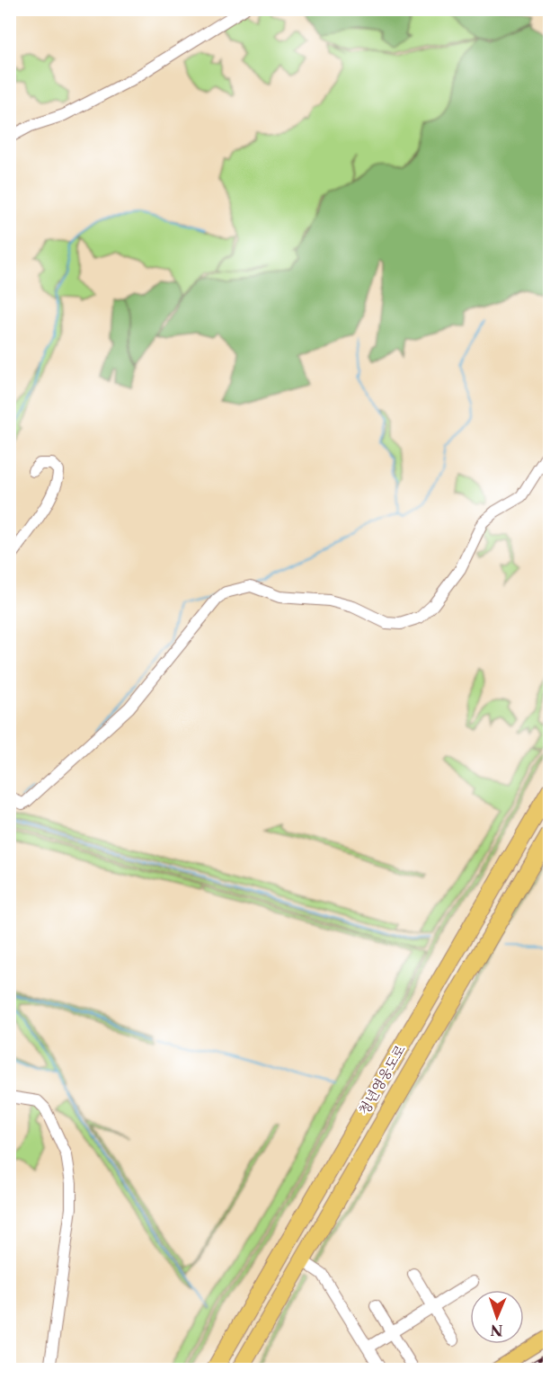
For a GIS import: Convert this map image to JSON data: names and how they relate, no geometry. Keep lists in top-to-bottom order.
{
  "streets": {
    "highway": ["청년영웅도로"]
  },
  "north": "bottom"
}
